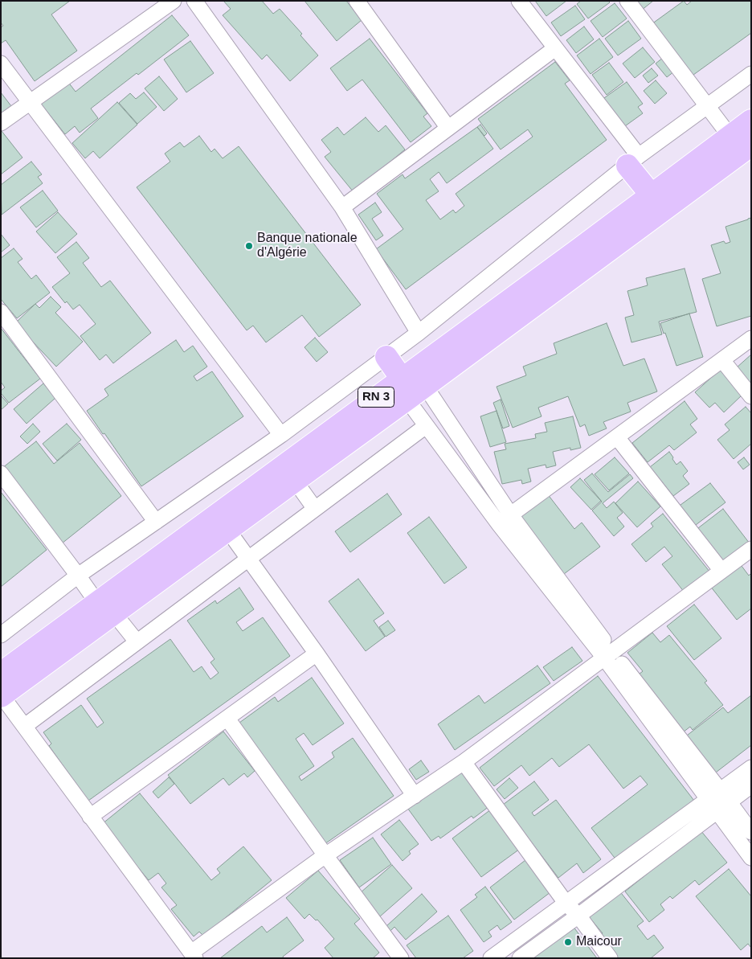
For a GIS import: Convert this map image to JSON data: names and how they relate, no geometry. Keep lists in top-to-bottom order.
{
  "streets": {
    "highway": ["RN 3"]
  },
  "places": ["Banque nationale d'Algérie", "Maicour"]
}
